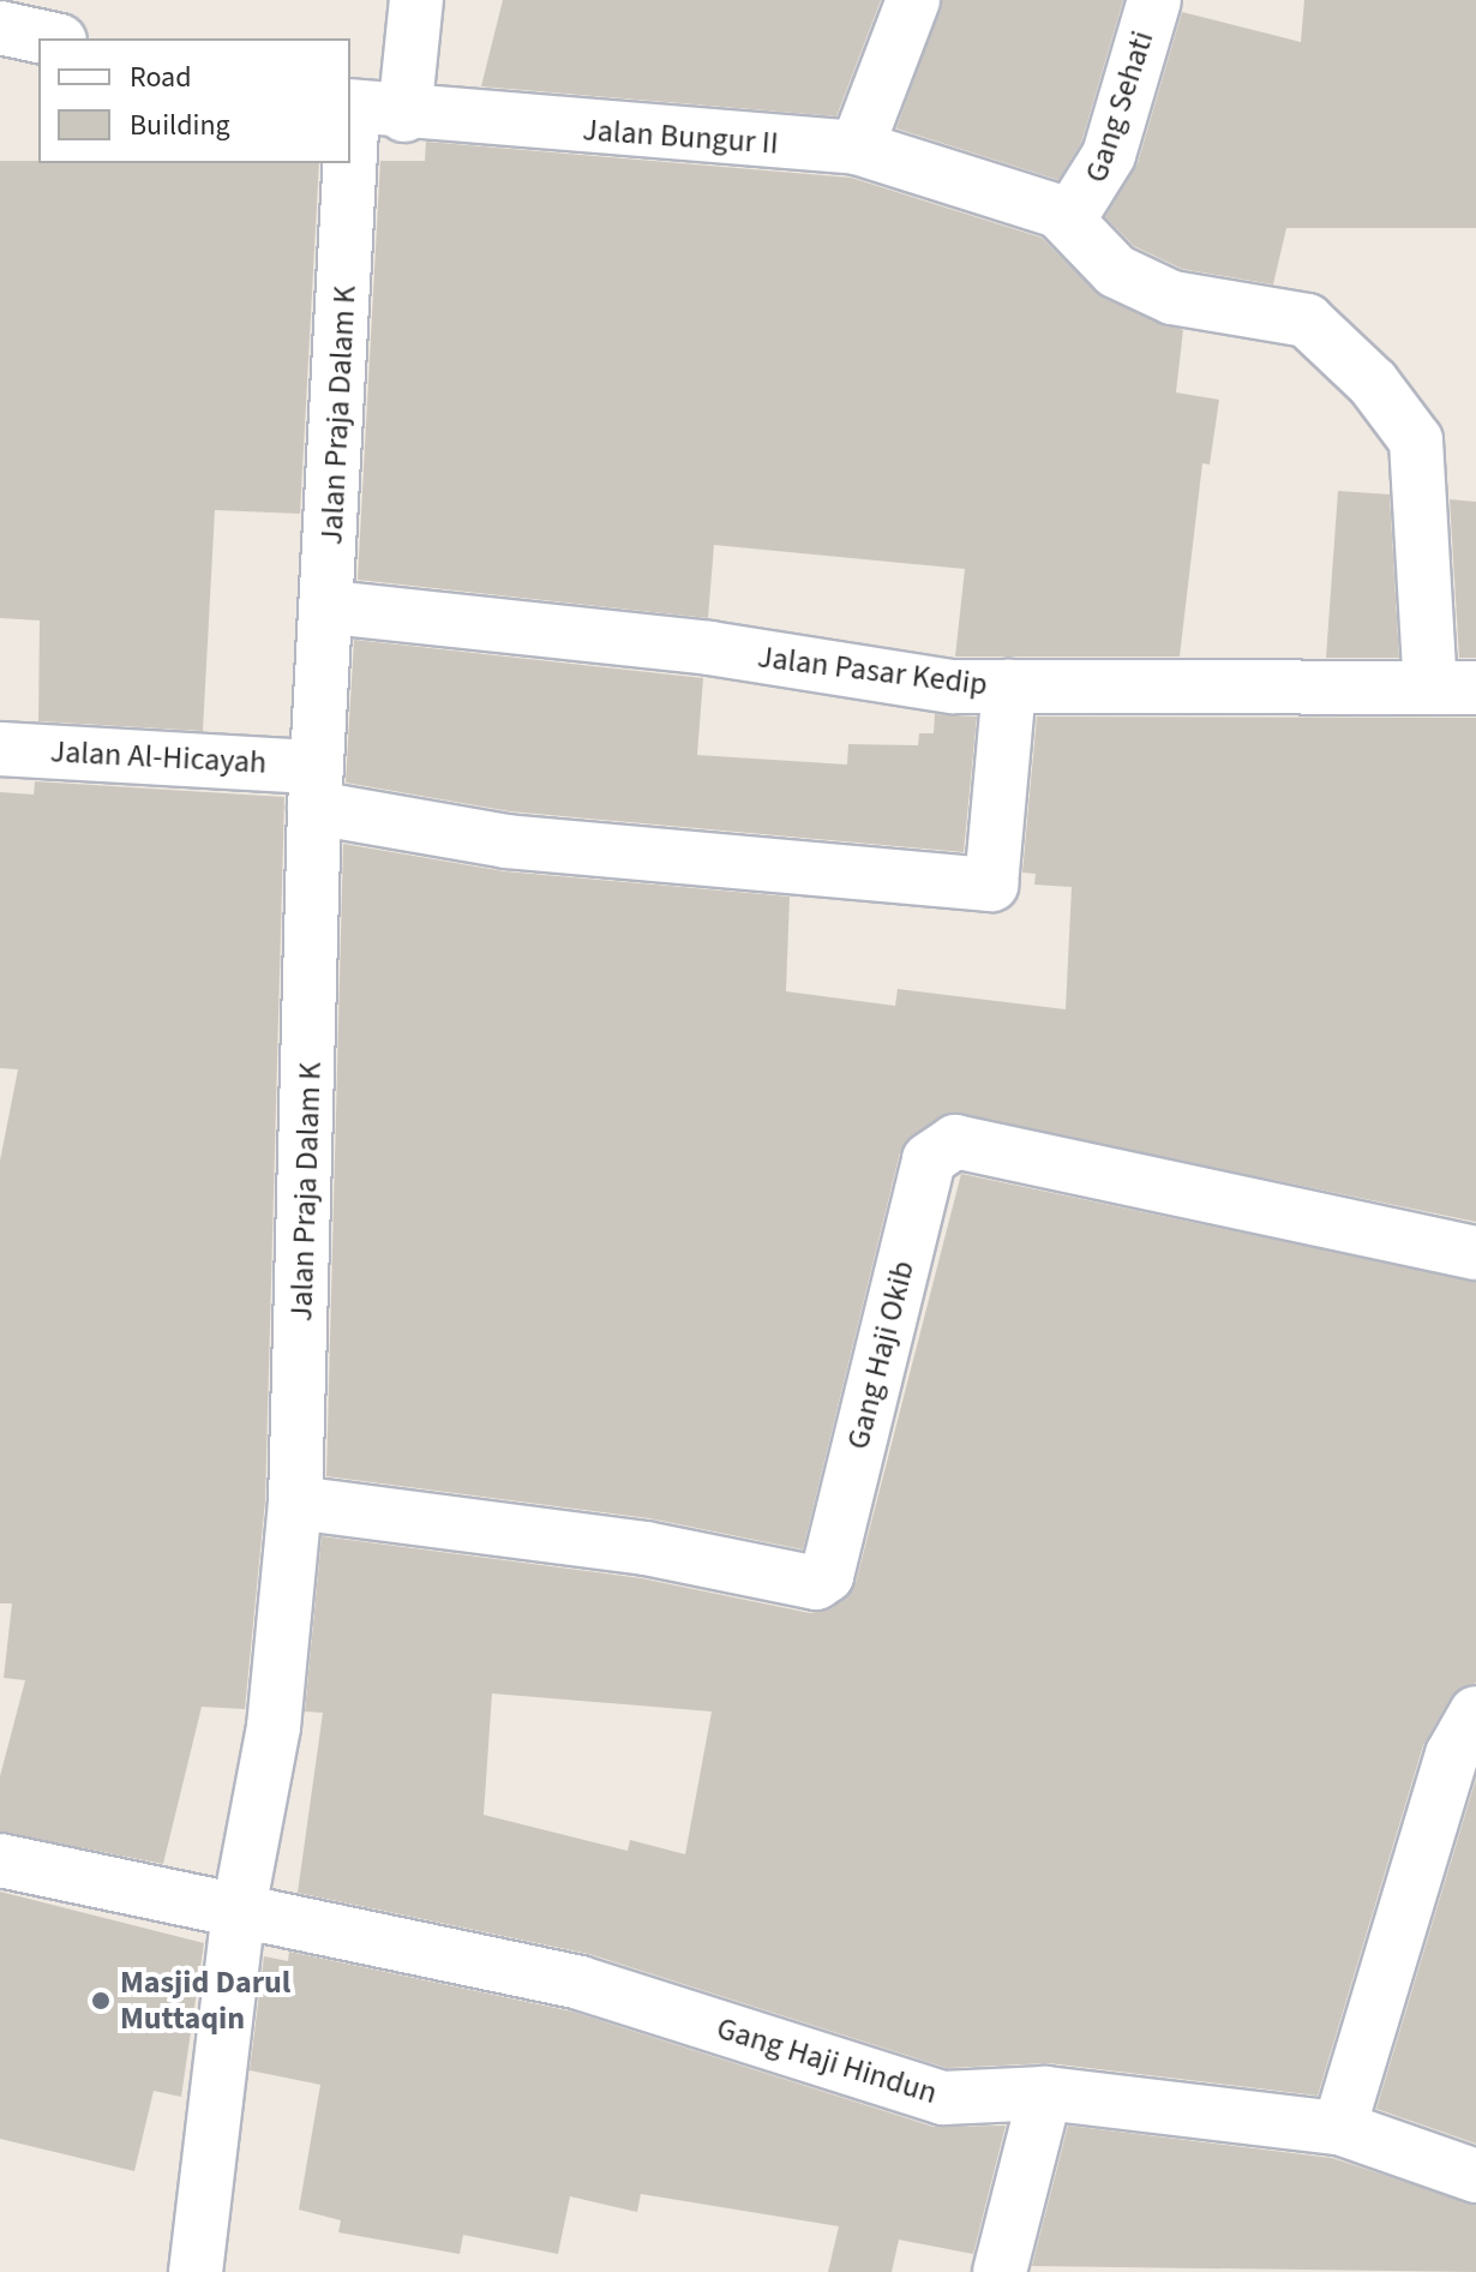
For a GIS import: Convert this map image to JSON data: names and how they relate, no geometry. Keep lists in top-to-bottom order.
{
  "streets": {
    "street": [
      "Gang Sehati",
      "Jalan Bungur II",
      "Jalan Praja Dalam K",
      "Jalan Pasar Kedip",
      "Jalan Al-Hicayah",
      "Gang Haji Okib",
      "Gang Haji Hindun"
    ]
  },
  "crossings": [
    ["Gang Sehati", "Jalan Bungur II"],
    ["Jalan Praja Dalam K", "Jalan Pasar Kedip"],
    ["Jalan Praja Dalam K", "Jalan Al-Hicayah"],
    ["Jalan Praja Dalam K", "Gang Haji Okib"],
    ["Jalan Praja Dalam K", "Gang Haji Hindun"],
    ["Jalan Pasar Kedip", "Jalan Al-Hicayah"]
  ],
  "places": ["Masjid Darul Muttaqin"],
  "legend": ["Road", "Building"]
}
